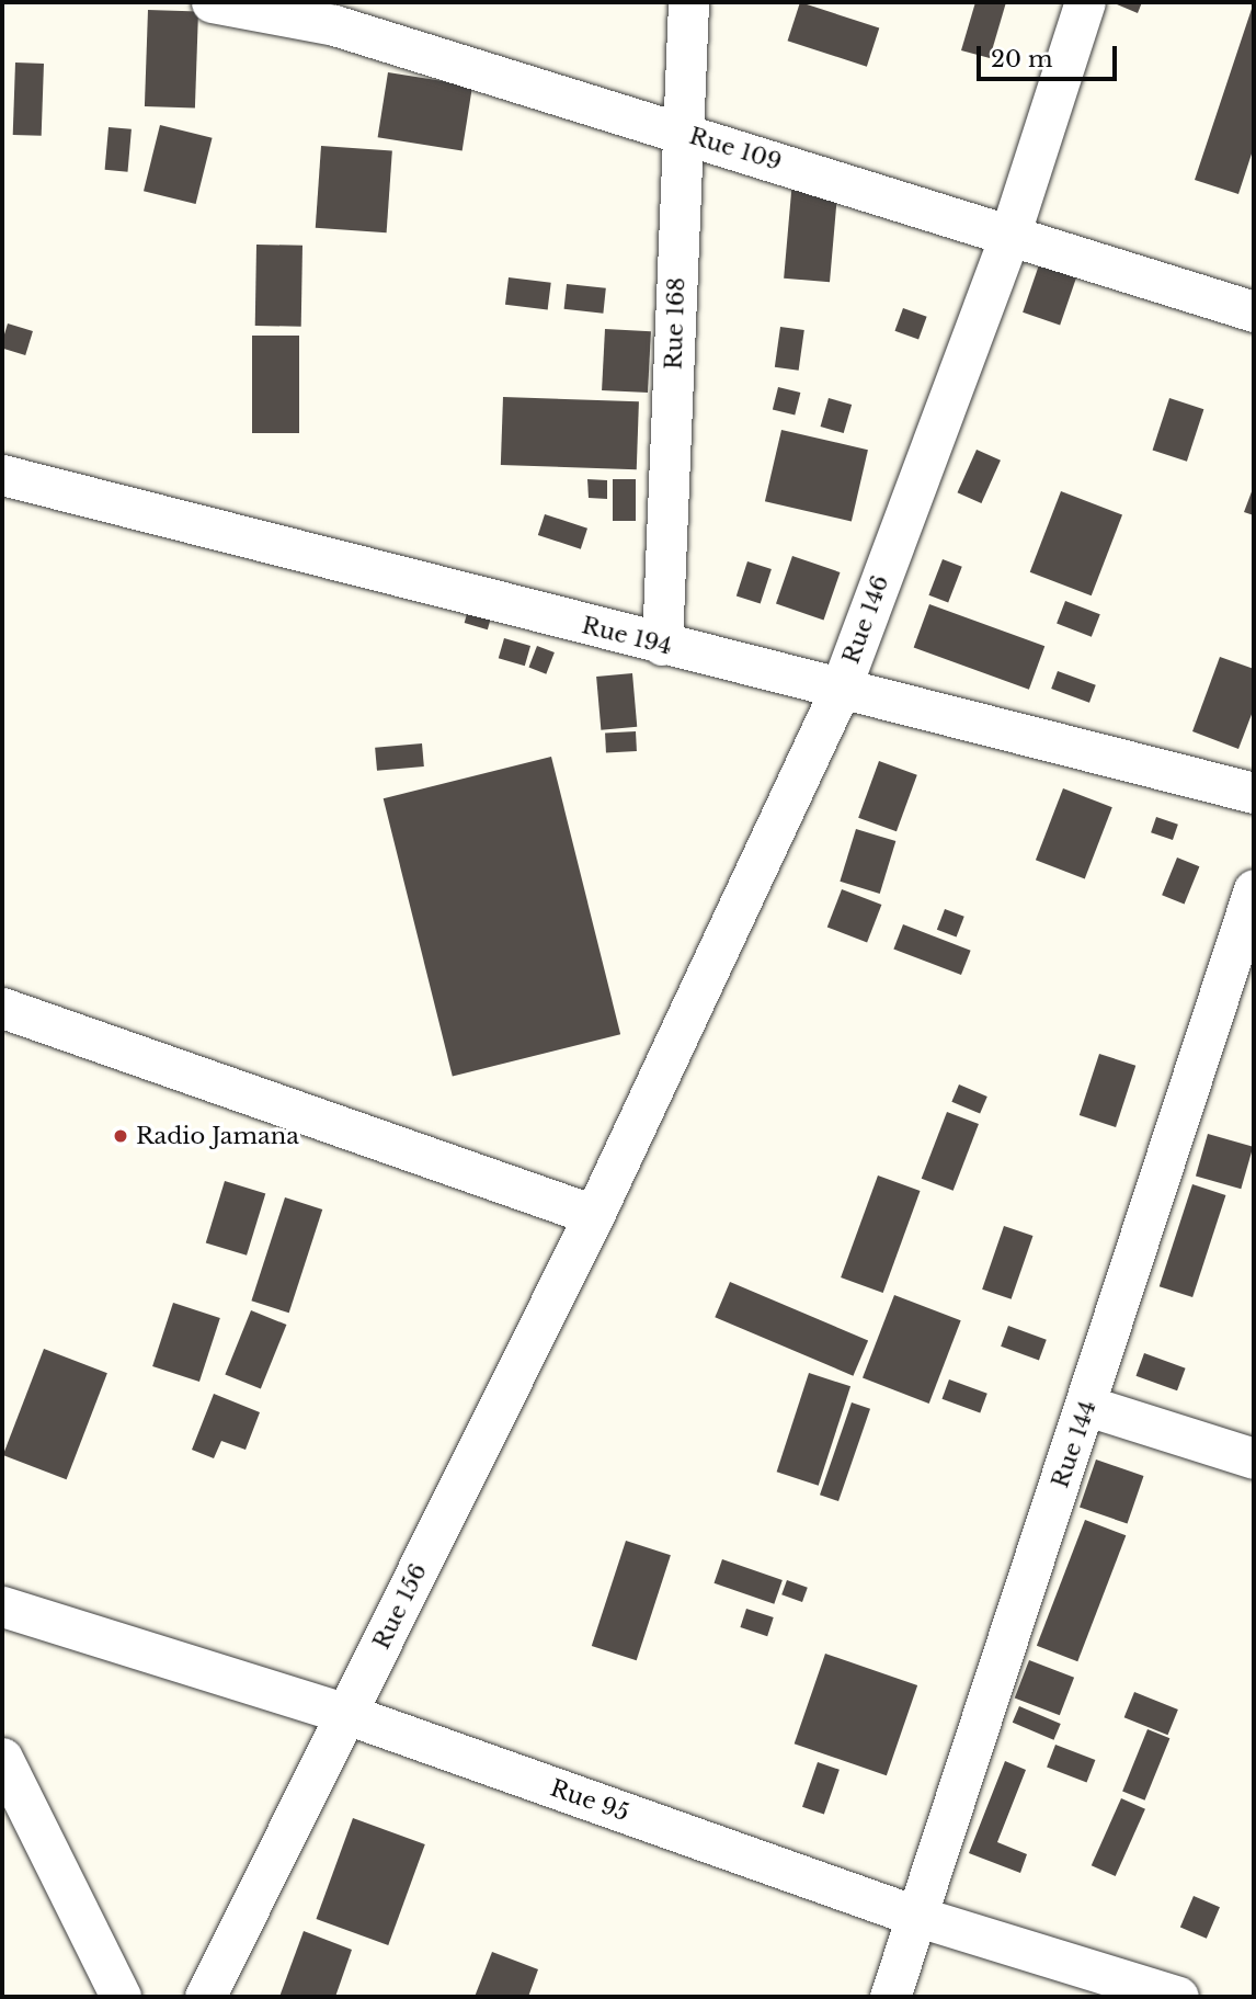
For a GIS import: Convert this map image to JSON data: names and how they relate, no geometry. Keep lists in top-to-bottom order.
{
  "streets": {
    "street": [
      "Rue 109",
      "Rue 168",
      "Rue 146",
      "Rue 194",
      "Rue 144",
      "Rue 156",
      "Rue 95"
    ]
  },
  "crossings": [
    ["Rue 109", "Rue 168"],
    ["Rue 109", "Rue 146"],
    ["Rue 168", "Rue 194"],
    ["Rue 146", "Rue 194"],
    ["Rue 146", "Rue 156"],
    ["Rue 144", "Rue 95"],
    ["Rue 156", "Rue 95"]
  ],
  "places": ["Radio Jamana"],
  "scale_bar": "20 m"
}
